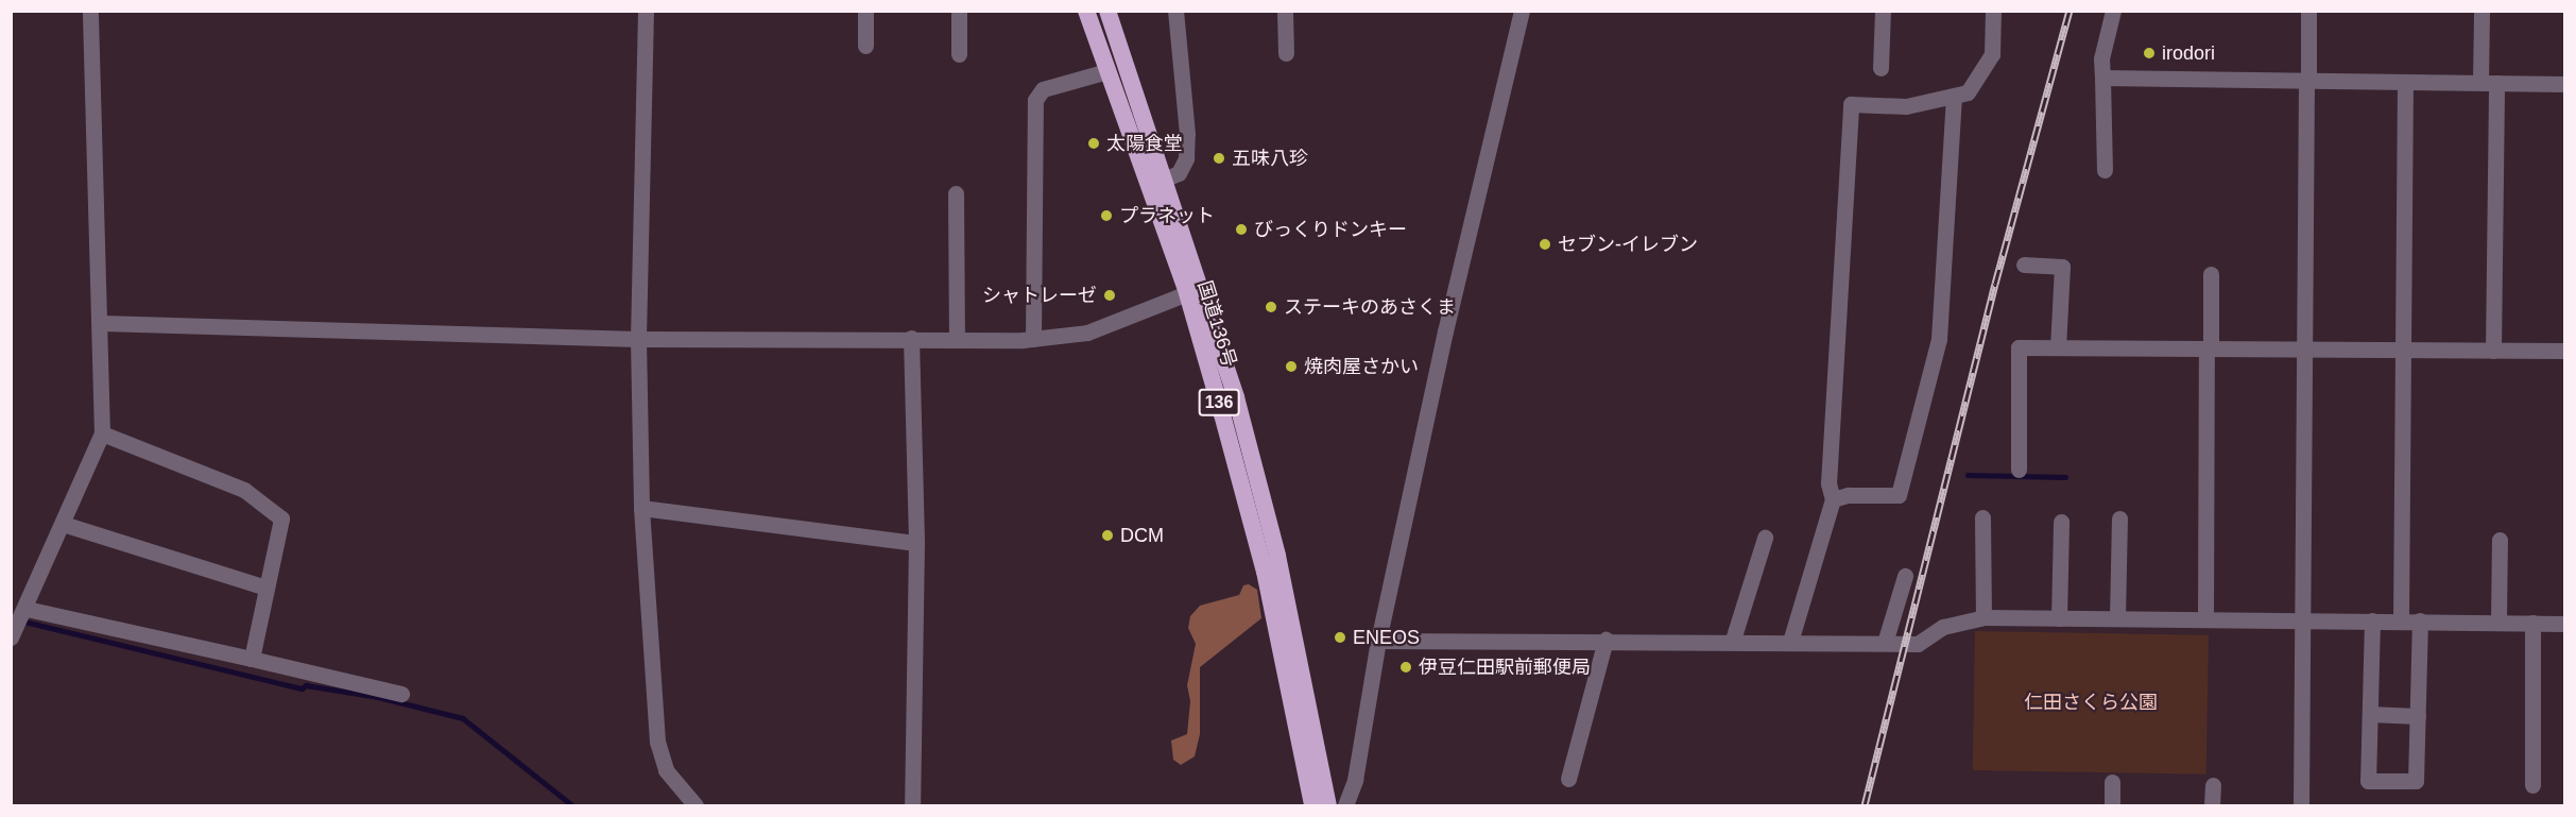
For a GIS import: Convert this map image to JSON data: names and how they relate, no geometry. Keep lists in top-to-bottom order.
{
  "streets": {
    "highway": ["国道136号", "136"]
  },
  "parks": ["仁田さくら公園"],
  "places": [
    "irodori",
    "太陽食堂",
    "五味八珍",
    "プラネット",
    "びっくりドンキー",
    "セブン-イレブン",
    "シャトレーゼ",
    "ステーキのあさくま",
    "焼肉屋さかい",
    "DCM",
    "ENEOS",
    "伊豆仁田駅前郵便局"
  ]
}
